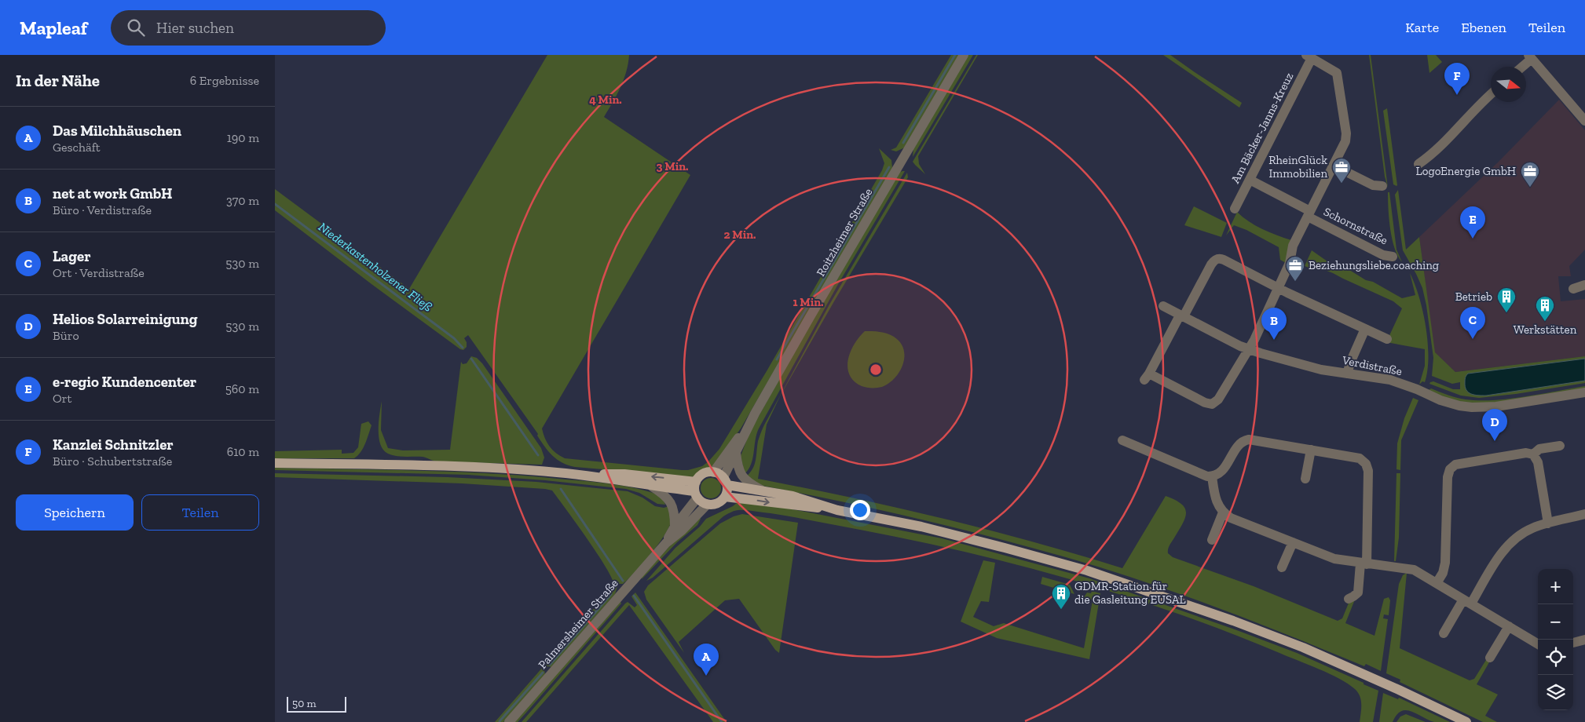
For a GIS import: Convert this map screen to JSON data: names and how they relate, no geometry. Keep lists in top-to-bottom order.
{
  "streets": {
    "street": [
      "Am Bäcker-Janns-Kreuz",
      "Schornstraße",
      "Roitzheimer Straße",
      "Verdistraße",
      "Palmersheimer Straße"
    ]
  },
  "crossings": [
    ["Am Bäcker-Janns-Kreuz", "Schornstraße"],
    ["Am Bäcker-Janns-Kreuz", "Verdistraße"],
    ["Roitzheimer Straße", "Palmersheimer Straße"]
  ],
  "water": ["Niederkastenholzener Fließ"],
  "places": {
    "office": ["RheinGlück Immobilien", "LogoEnergie GmbH", "Beziehungsliebe.coaching"],
    "building": ["Betrieb", "Werkstätten", "GDMR-Station für die Gasleitung EUSAL"]
  },
  "scale_bar": "50 m",
  "north": "right",
  "page": {
    "header": "Mapleaf",
    "search": "Hier suchen",
    "nav": ["Karte", "Ebenen", "Teilen"],
    "heading": ["In der Nähe", "6 Ergebnisse"],
    "pins": [
      "F",
      "E",
      "C",
      "B",
      "D",
      "A"
    ],
    "list": [
      {
        "mark": "A",
        "name": "Das Milchhäuschen",
        "note": "Geschäft",
        "value": "190 m"
      },
      {
        "mark": "B",
        "name": "net at work GmbH",
        "note": "Büro · Verdistraße",
        "value": "370 m"
      },
      {
        "mark": "C",
        "name": "Lager",
        "note": "Ort · Verdistraße",
        "value": "530 m"
      },
      {
        "mark": "D",
        "name": "Helios Solarreinigung",
        "note": "Büro",
        "value": "530 m"
      },
      {
        "mark": "E",
        "name": "e-regio Kundencenter",
        "note": "Ort",
        "value": "560 m"
      },
      {
        "mark": "F",
        "name": "Kanzlei Schnitzler",
        "note": "Büro · Schubertstraße",
        "value": "610 m"
      }
    ],
    "buttons": ["Speichern", "Teilen"],
    "map_buttons": ["+", "−"],
    "scale": "50 m"
  },
  "rings": [
    "4 Min.",
    "3 Min.",
    "2 Min.",
    "1 Min."
  ]
}
